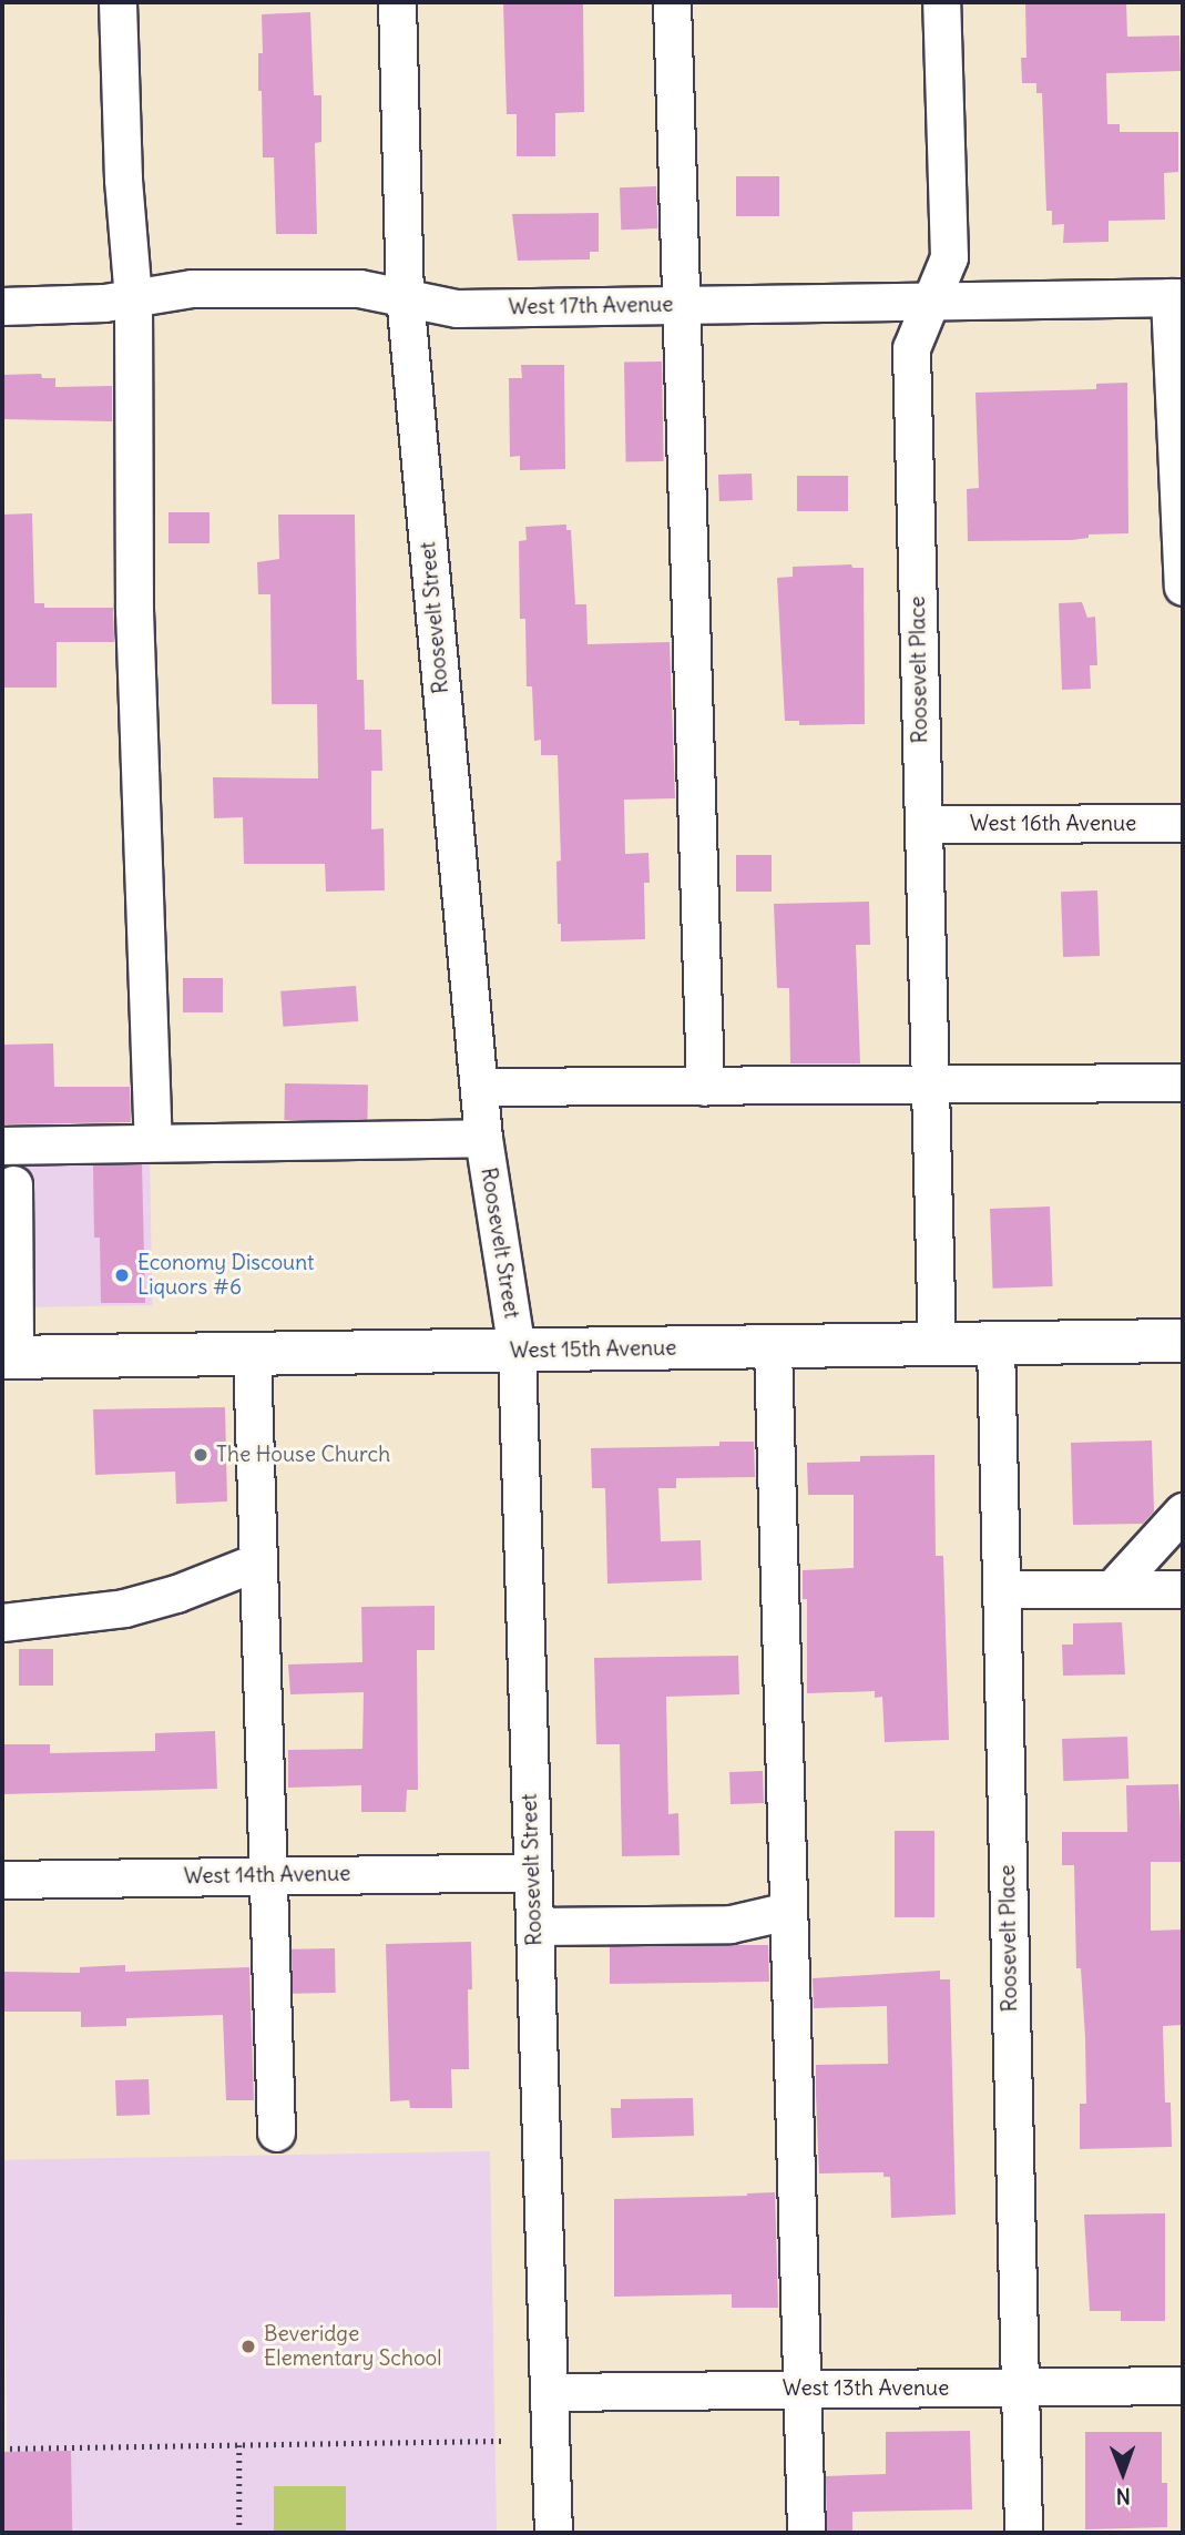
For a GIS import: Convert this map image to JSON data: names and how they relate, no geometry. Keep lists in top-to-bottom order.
{
  "streets": {
    "main road": ["West 15th Avenue"],
    "street": [
      "West 17th Avenue",
      "Roosevelt Street",
      "Roosevelt Place",
      "West 16th Avenue",
      "West 14th Avenue",
      "West 13th Avenue"
    ]
  },
  "crossings": [
    ["West 17th Avenue", "Roosevelt Street"],
    ["West 17th Avenue", "Roosevelt Place"],
    ["Roosevelt Street", "West 15th Avenue"],
    ["Roosevelt Street", "West 14th Avenue"],
    ["Roosevelt Street", "West 13th Avenue"],
    ["Roosevelt Place", "West 16th Avenue"],
    ["Roosevelt Place", "West 15th Avenue"],
    ["Roosevelt Place", "West 13th Avenue"]
  ],
  "places": ["Economy Discount Liquors #6", "The House Church", "Beveridge Elementary School"],
  "north": "bottom"
}
